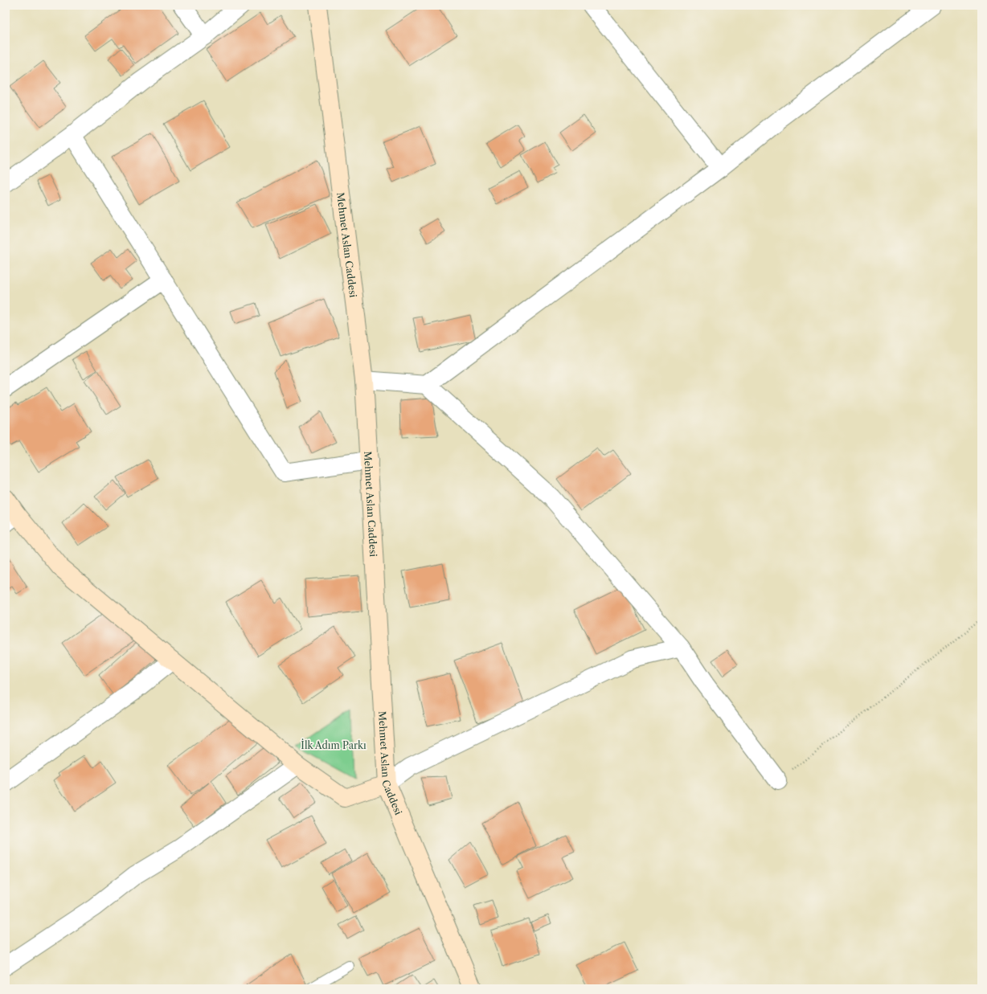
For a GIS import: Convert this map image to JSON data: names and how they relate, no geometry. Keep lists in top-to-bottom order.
{
  "streets": {
    "street": ["Mehmet Aslan Caddesi"]
  },
  "parks": ["İlk Adım Parkı"]
}
